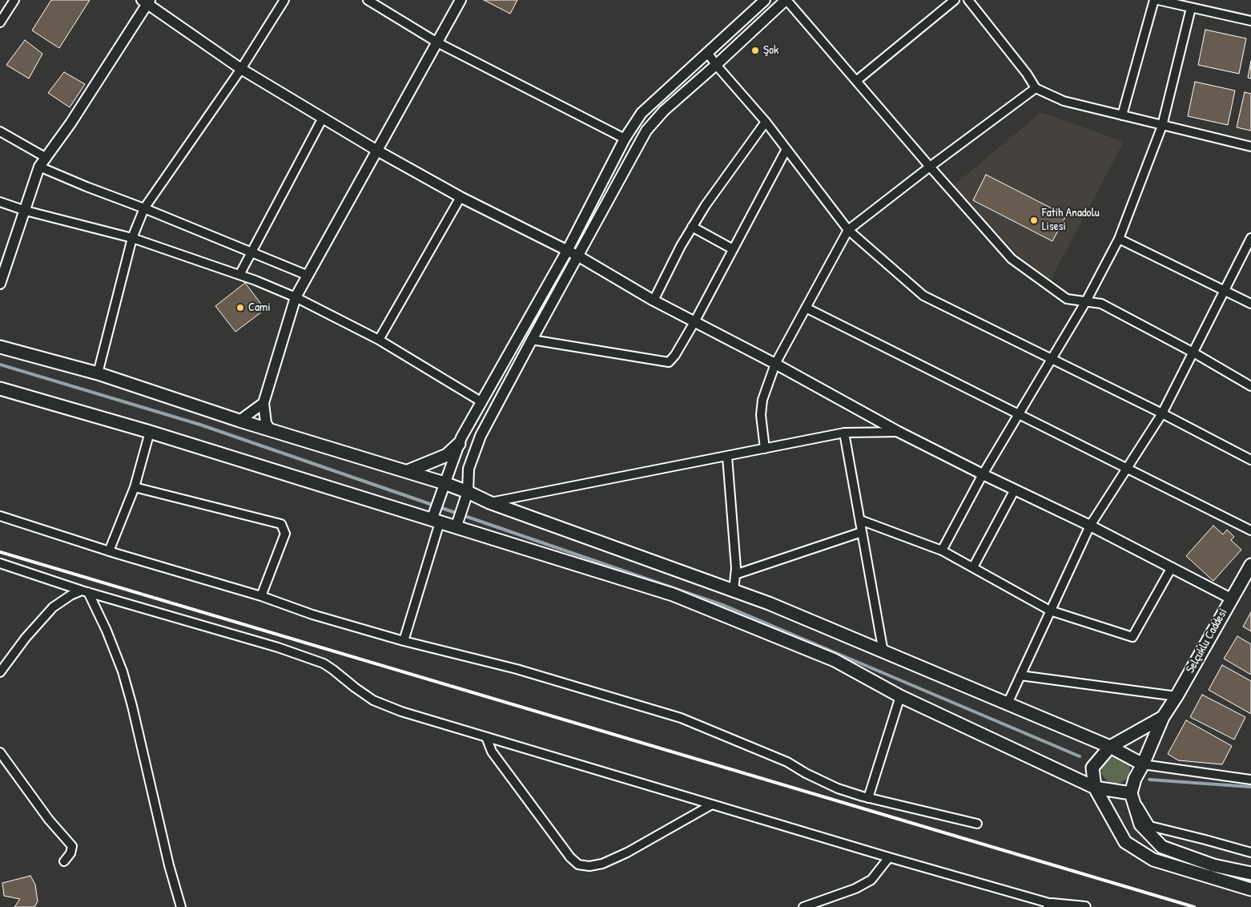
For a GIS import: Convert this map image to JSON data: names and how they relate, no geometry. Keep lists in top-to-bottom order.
{
  "streets": {
    "main road": ["Selçuklu Caddesi"]
  },
  "places": ["Şok", "Fatih Anadolu Lisesi", "Cami"]
}
